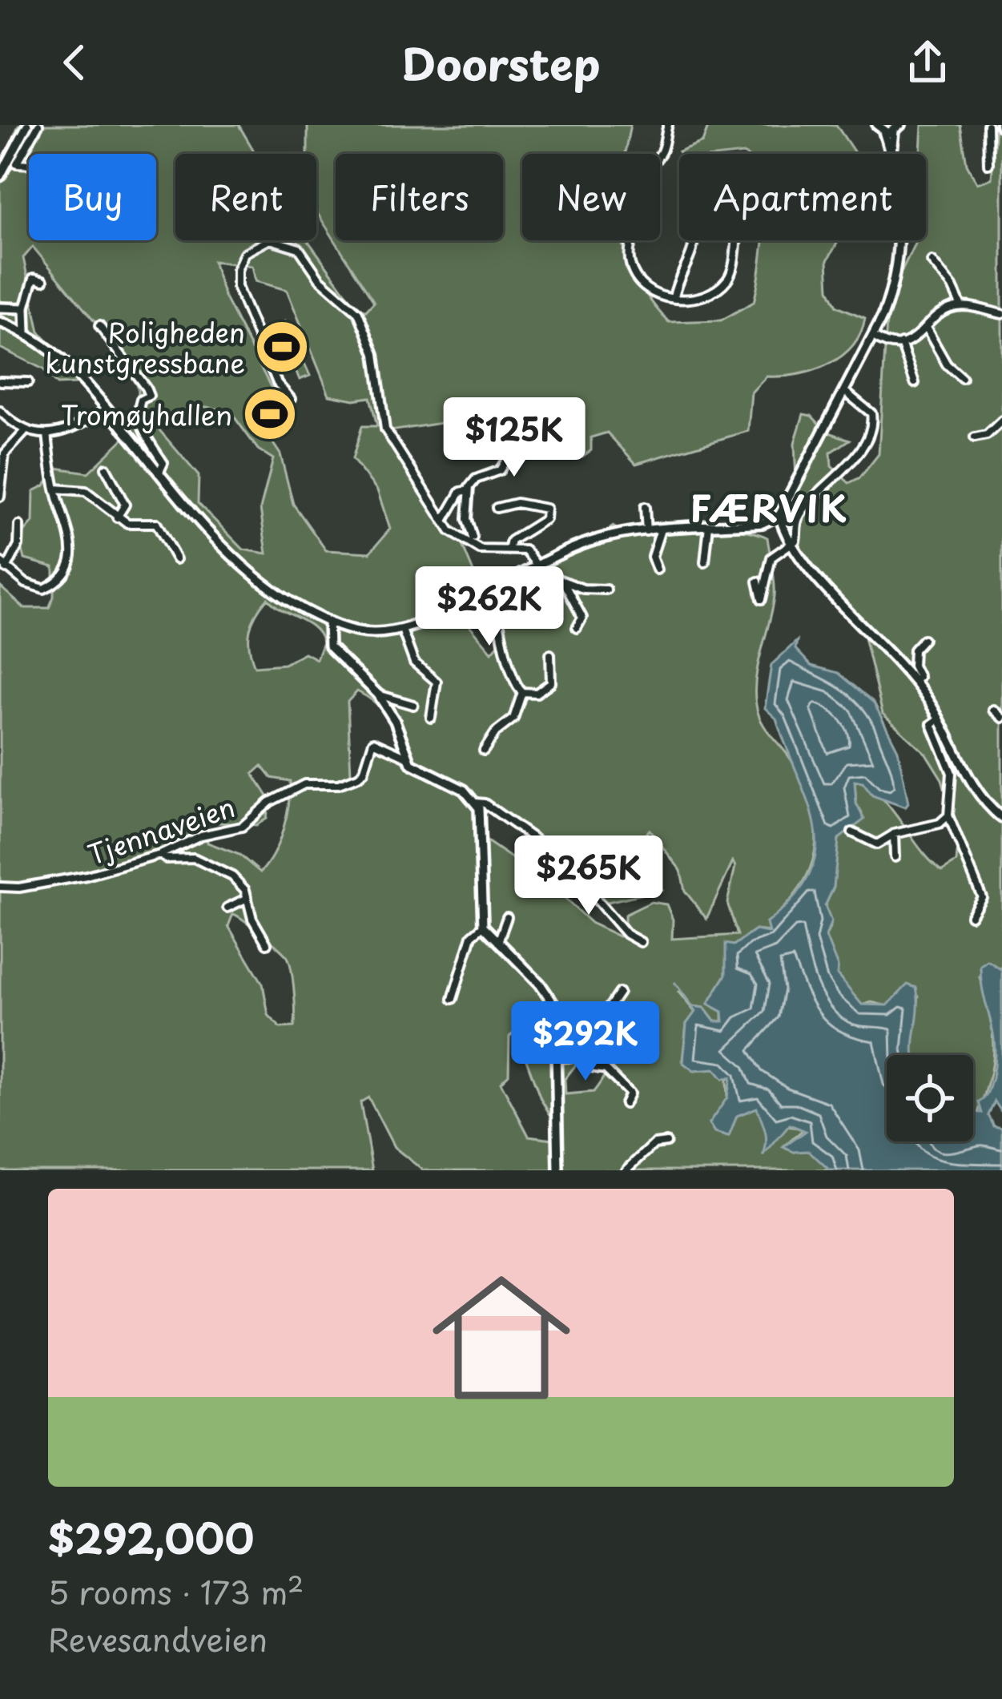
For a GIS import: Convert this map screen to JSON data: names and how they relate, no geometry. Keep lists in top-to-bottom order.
{
  "streets": {
    "street": ["Tjennaveien"]
  },
  "districts": ["FÆRVIK"],
  "places": {
    "sports": ["Roligheden kunstgressbane", "Tromøyhallen"]
  },
  "page": {
    "header": "Doorstep",
    "chip": [
      "Buy",
      "Rent",
      "Filters",
      "New",
      "Apartment"
    ],
    "price": [
      "$125K",
      "$262K",
      "$265K",
      "$292K"
    ],
    "list": [
      {
        "name": "$292,000",
        "note": "5 rooms · 173 m² · Revesandveien"
      }
    ]
  }
}
